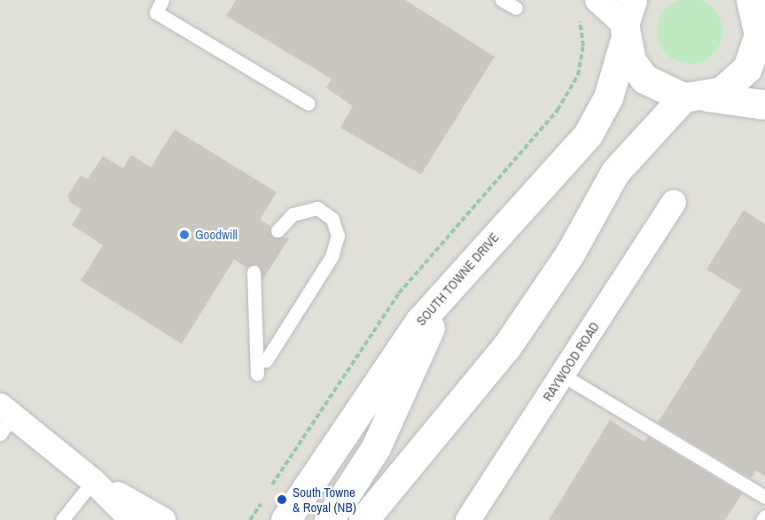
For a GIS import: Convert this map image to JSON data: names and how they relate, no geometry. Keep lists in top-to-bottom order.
{
  "streets": {
    "street": ["SOUTH TOWNE DRIVE", "RAYWOOD ROAD"]
  },
  "places": ["Goodwill", "South Towne & Royal (NB)"]
}
